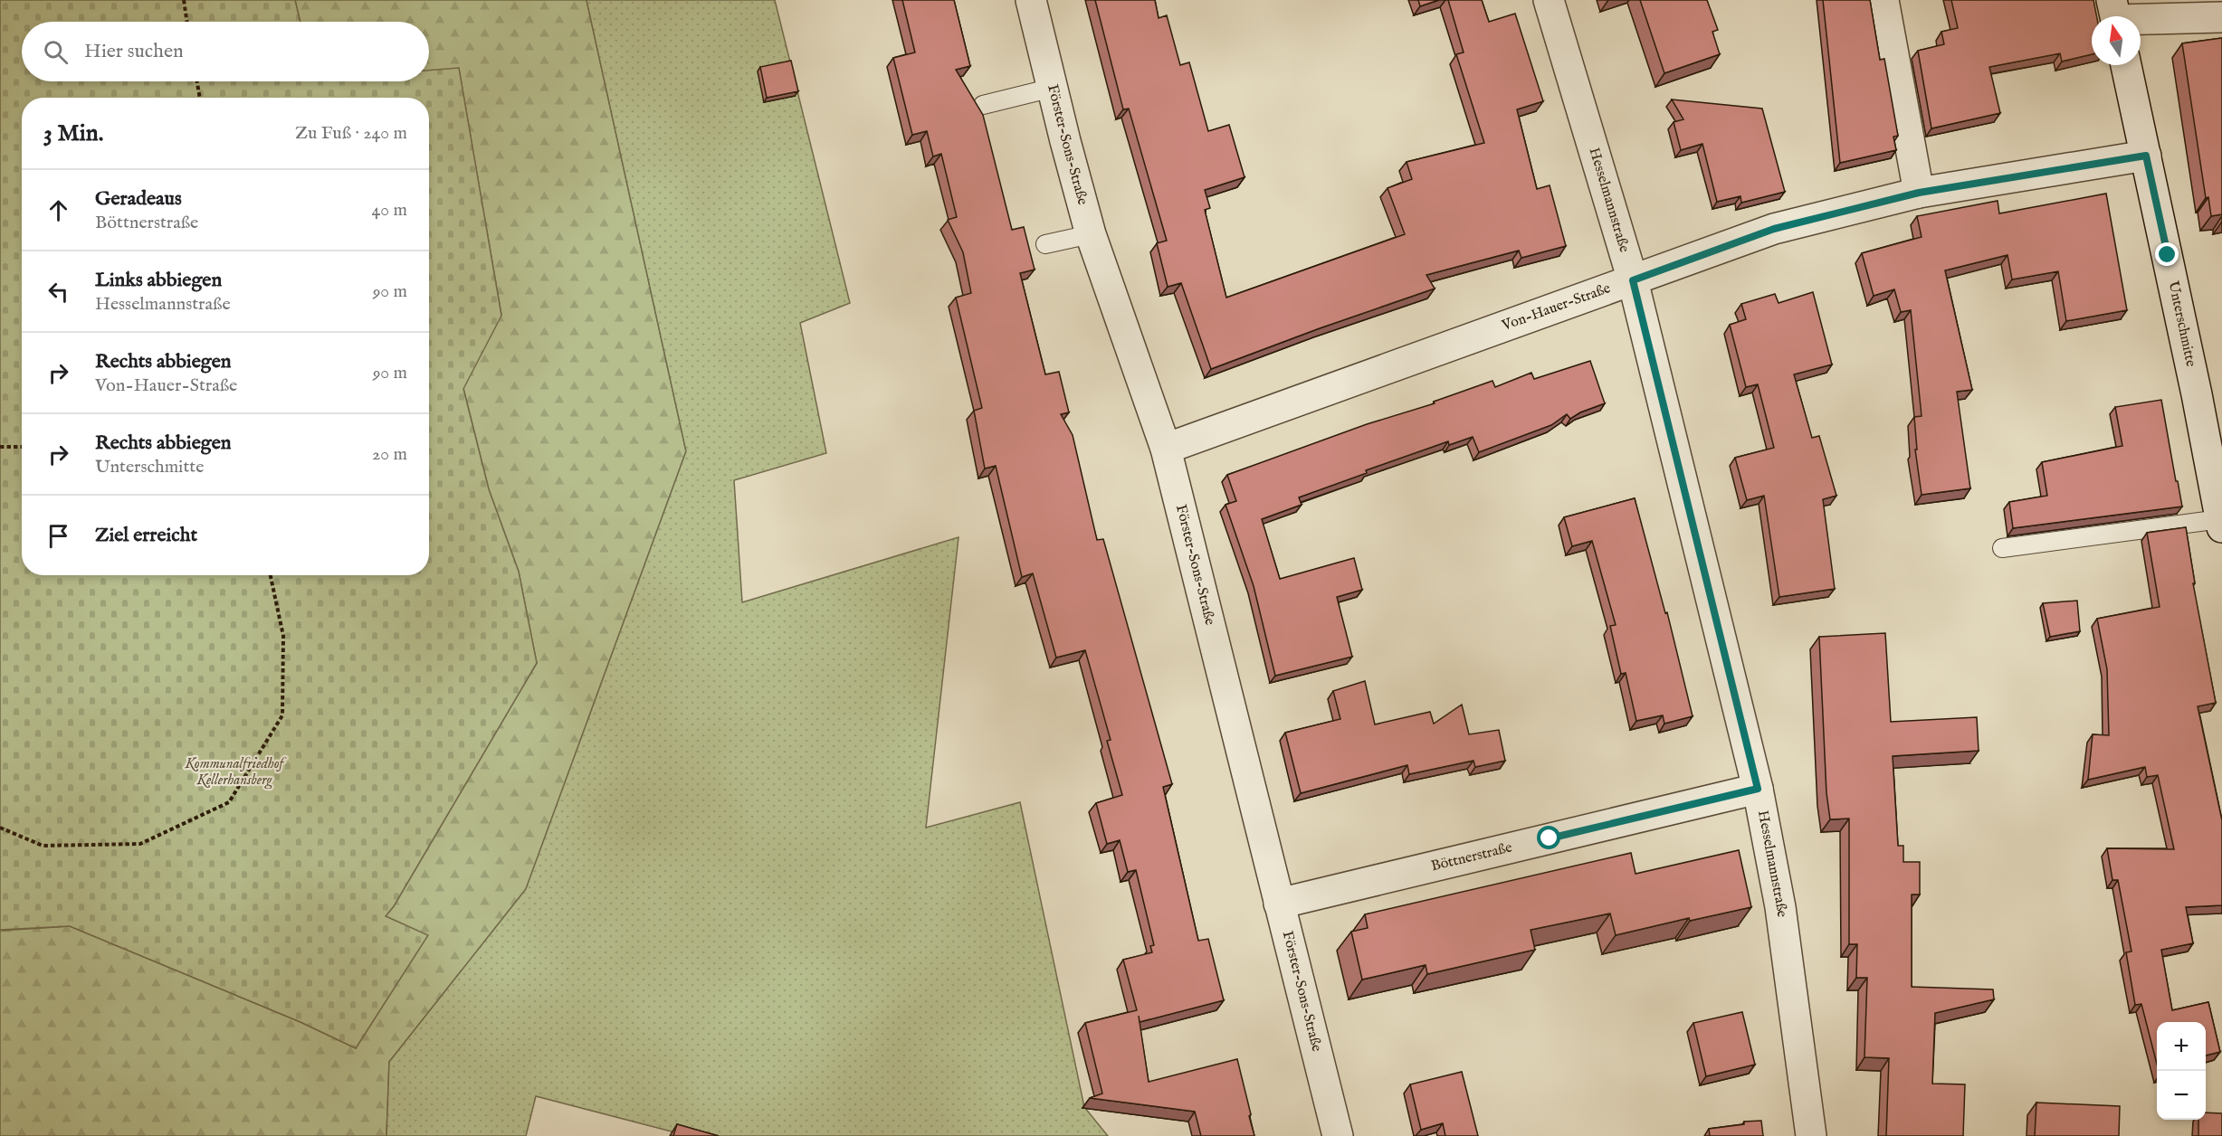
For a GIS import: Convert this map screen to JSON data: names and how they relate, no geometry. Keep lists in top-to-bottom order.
{
  "streets": {
    "street": [
      "Förster-Sons-Straße",
      "Hesselmannstraße",
      "Von-Hauer-Straße",
      "Unterschmitte",
      "Böttnerstraße"
    ]
  },
  "crossings": [
    ["Förster-Sons-Straße", "Von-Hauer-Straße"],
    ["Förster-Sons-Straße", "Böttnerstraße"],
    ["Hesselmannstraße", "Von-Hauer-Straße"],
    ["Hesselmannstraße", "Böttnerstraße"],
    ["Von-Hauer-Straße", "Unterschmitte"]
  ],
  "parks": ["Kommunalfriedhof Kellerhansberg"],
  "north": "top",
  "page": {
    "search": "Hier suchen",
    "heading": ["3 Min.", "Zu Fuß · 240 m"],
    "list": [
      ["Geradeaus", "Böttnerstraße", "40 m"],
      ["Links abbiegen", "Hesselmannstraße", "90 m"],
      ["Rechts abbiegen", "Von-Hauer-Straße", "90 m"],
      ["Rechts abbiegen", "Unterschmitte", "20 m"],
      "Ziel erreicht"
    ],
    "map_buttons": ["+", "−"]
  }
}
